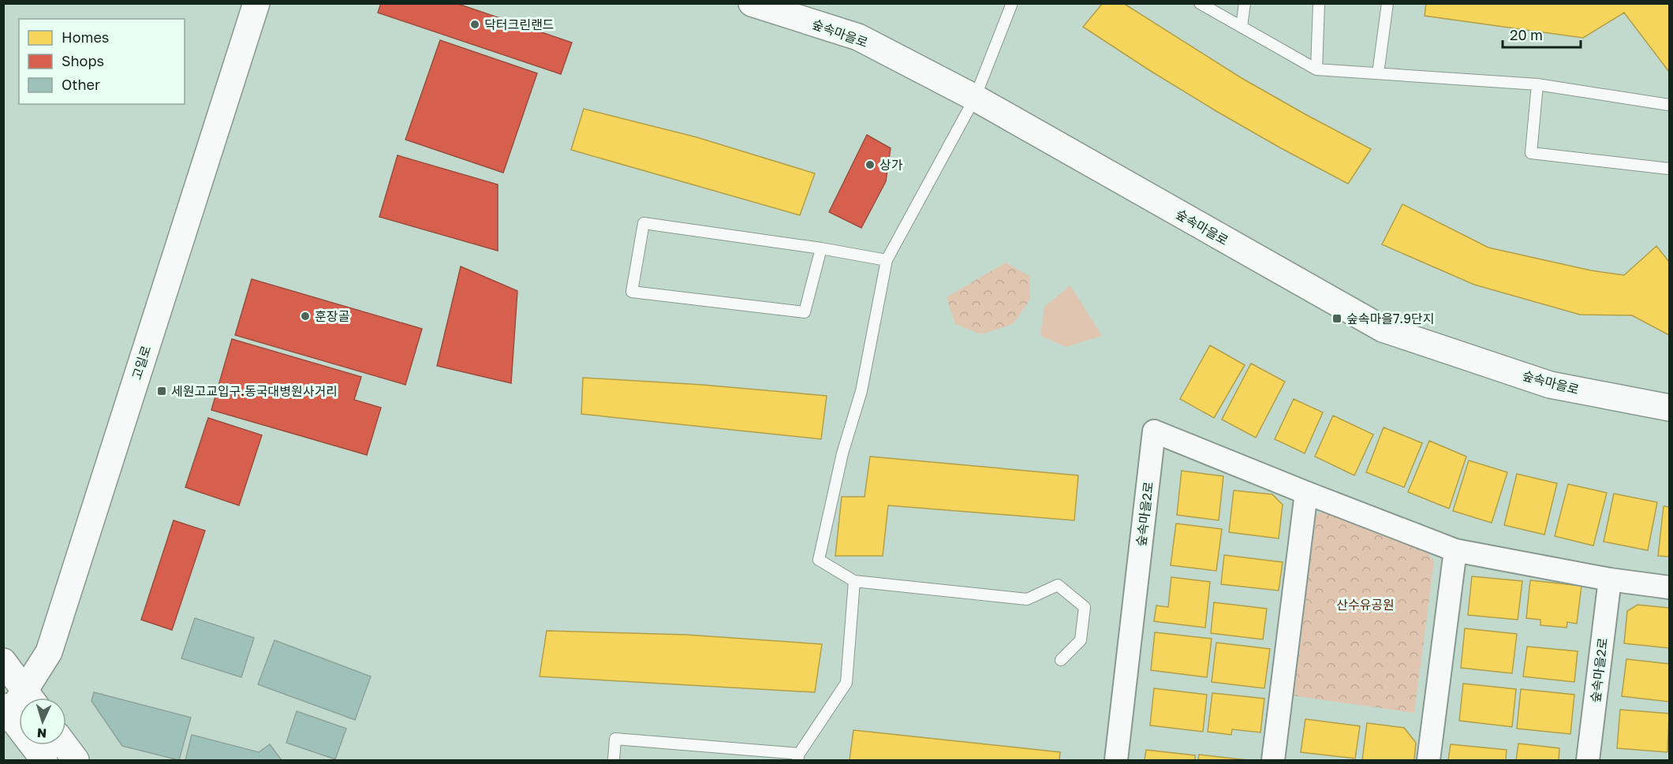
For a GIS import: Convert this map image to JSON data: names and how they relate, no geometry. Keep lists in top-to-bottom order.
{
  "streets": {
    "main road": ["숲속마을로", "고일로"],
    "street": ["숲속마을2로"]
  },
  "parks": ["산수유공원"],
  "places": {
    "other": ["닥터크린랜드", "상가", "훈장골"],
    "transit": ["숲속마을7.9단지", "세원고교입구.동국대병원사거리"]
  },
  "legend": ["Homes", "Shops", "Other"],
  "scale_bar": "20 m",
  "north": "bottom"
}
